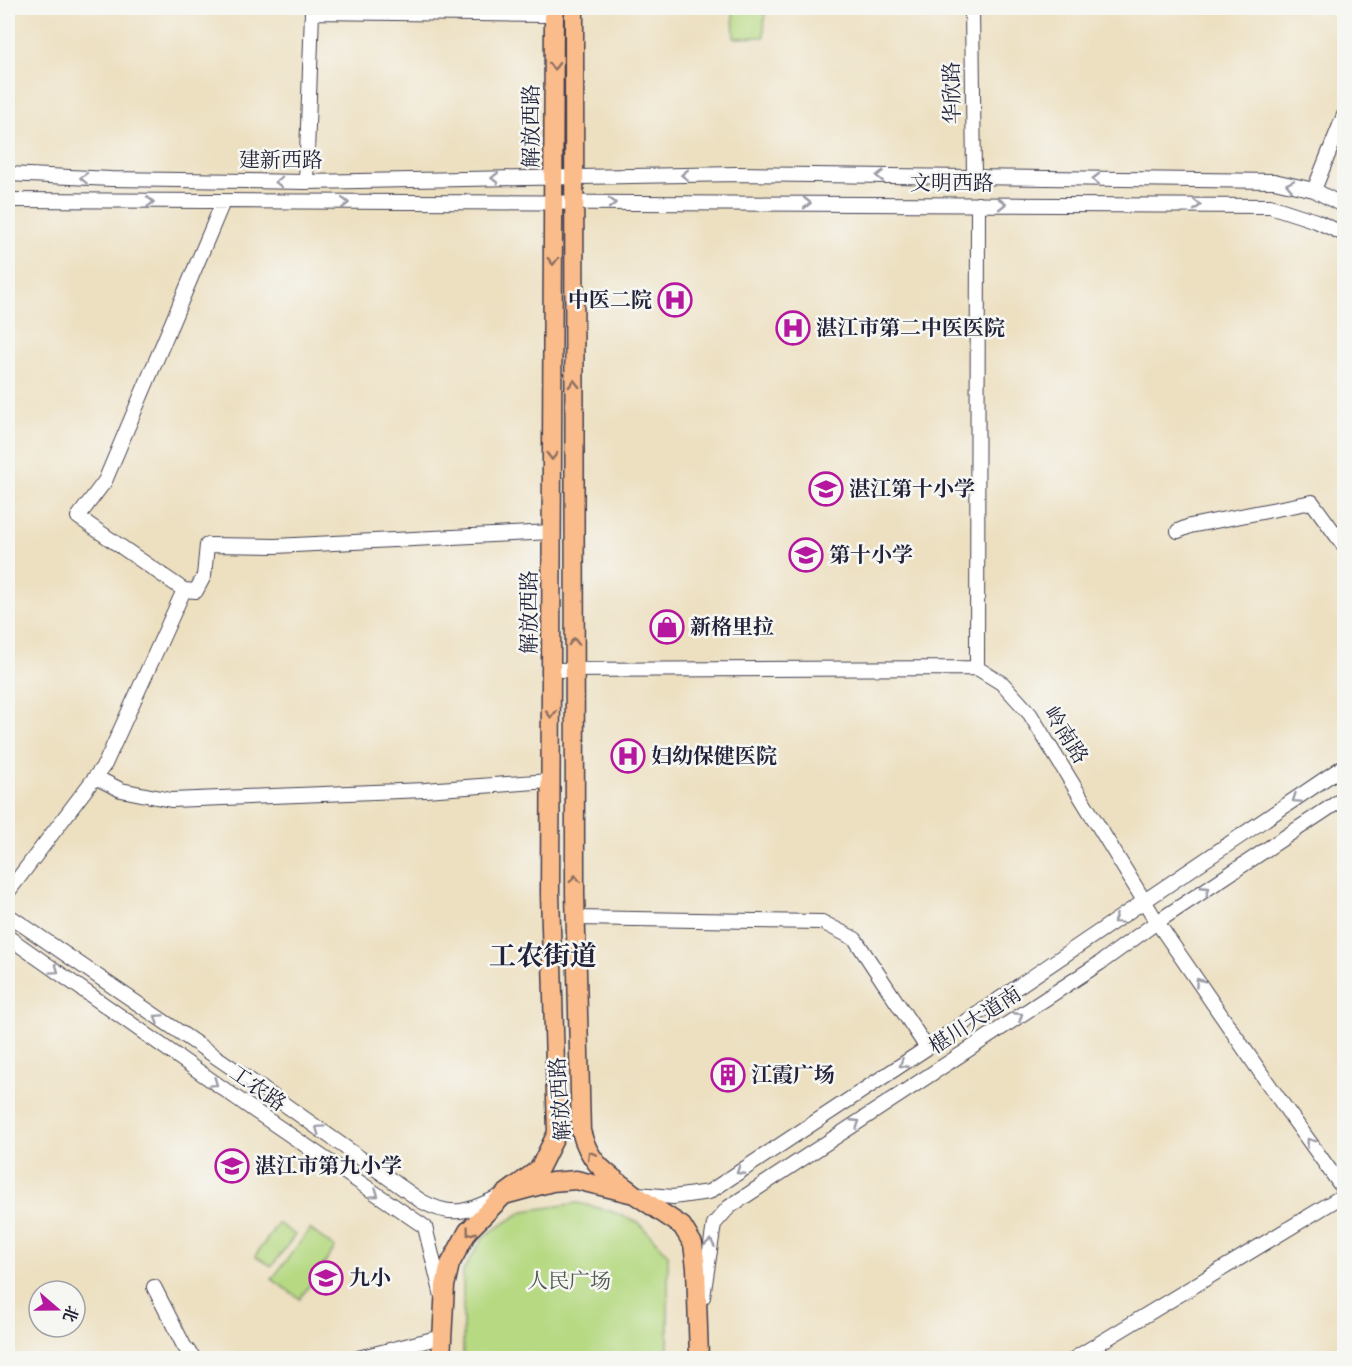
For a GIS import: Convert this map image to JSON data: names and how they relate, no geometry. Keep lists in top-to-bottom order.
{
  "streets": {
    "main road": ["解放西路"],
    "street": [
      "华欣路",
      "建新西路",
      "文明西路",
      "岭南路",
      "椹川大道南",
      "工农路"
    ]
  },
  "crossings": [
    ["华欣路", "文明西路"],
    ["解放西路", "建新西路"],
    ["解放西路", "文明西路"],
    ["解放西路", "椹川大道南"],
    ["解放西路", "工农路"],
    ["建新西路", "文明西路"],
    ["岭南路", "椹川大道南"]
  ],
  "one_way": ["岭南路"],
  "districts": ["工农街道"],
  "parks": ["人民广场"],
  "places": {
    "hospital": ["中医二院", "湛江市第二中医医院", "妇幼保健医院"],
    "school or university": [
      "湛江第十小学",
      "第十小学",
      "湛江市第九小学",
      "九小"
    ],
    "shop": ["新格里拉"],
    "building": ["江霞广场"]
  },
  "north": "right"
}
